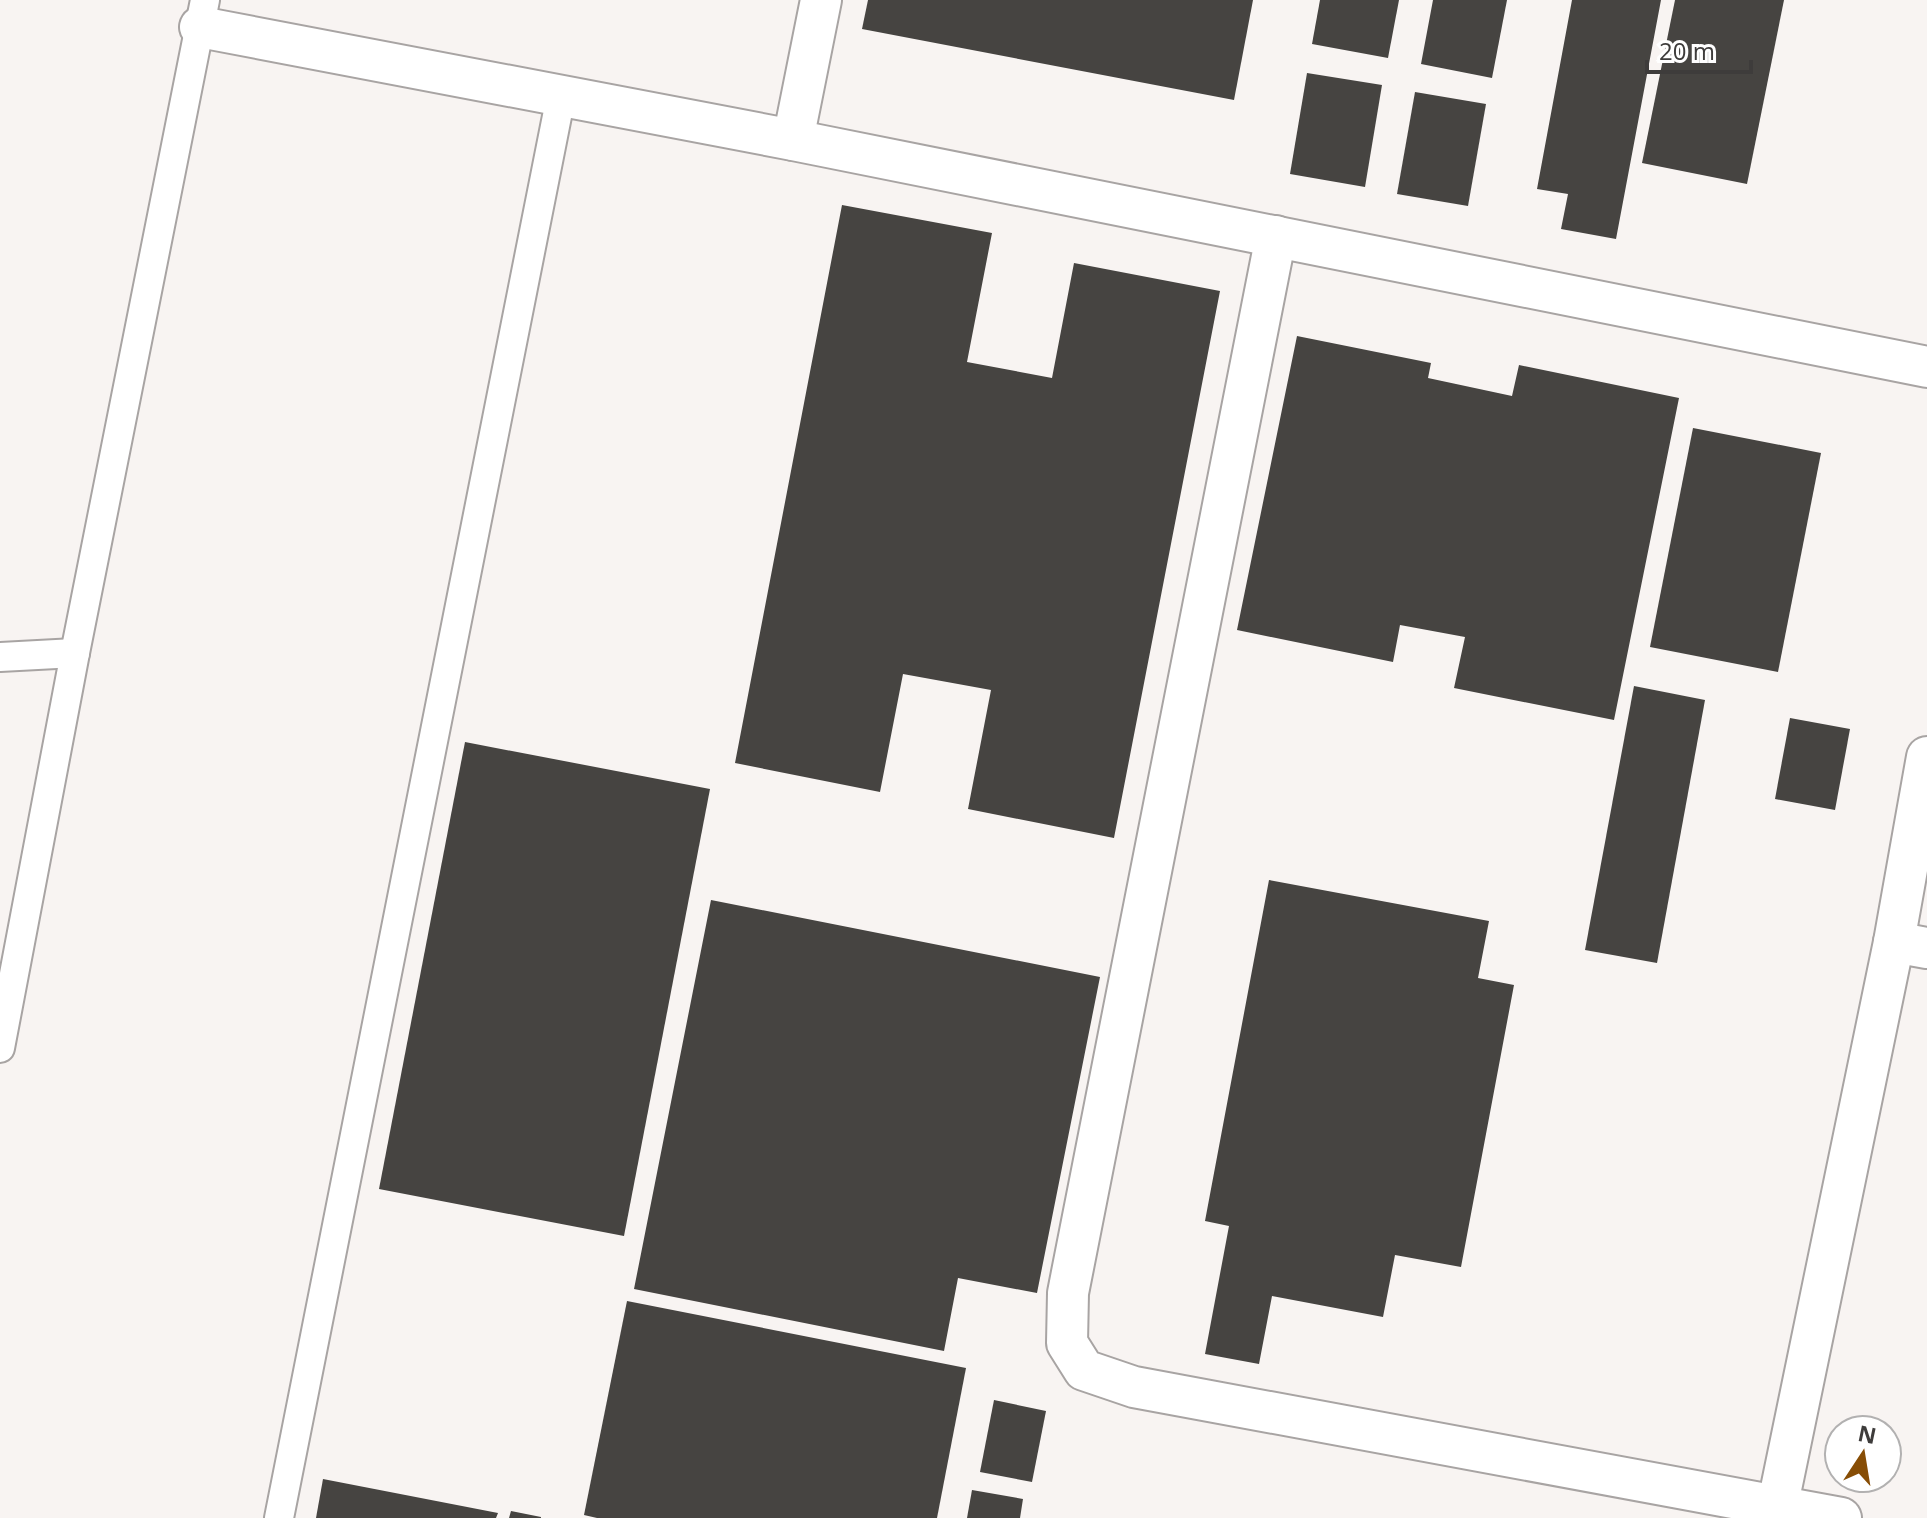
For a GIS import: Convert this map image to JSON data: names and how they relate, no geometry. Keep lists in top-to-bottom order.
{
  "scale_bar": "20 m",
  "north": "top"
}
